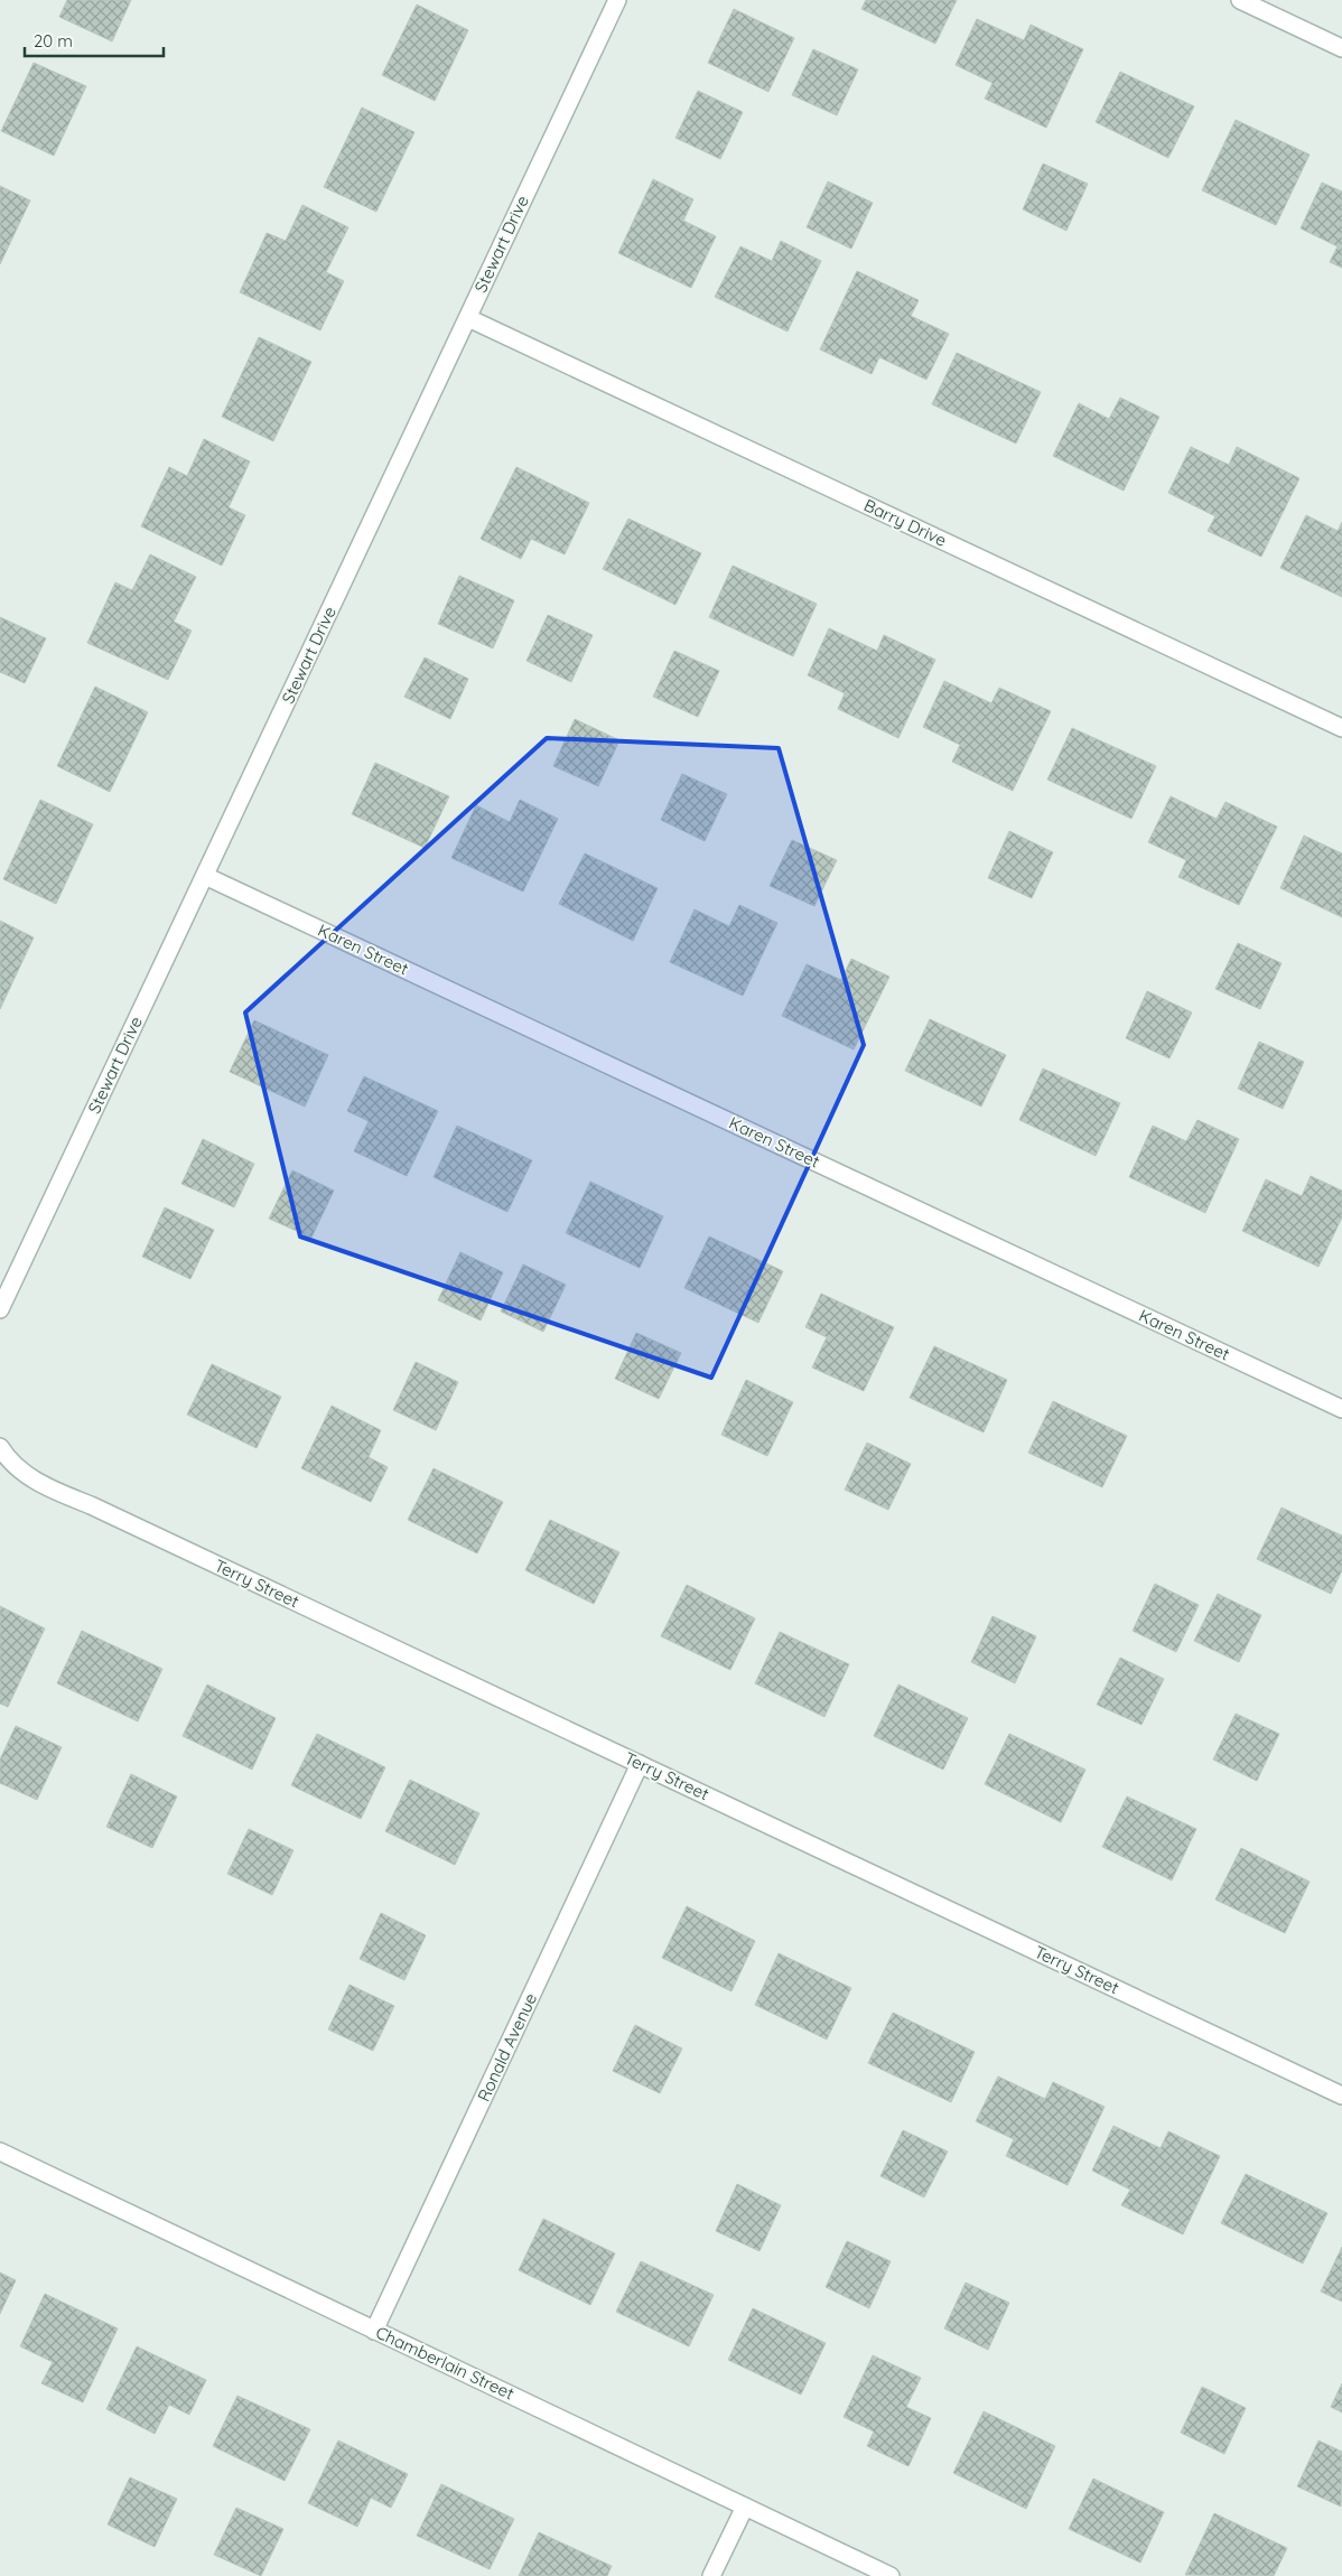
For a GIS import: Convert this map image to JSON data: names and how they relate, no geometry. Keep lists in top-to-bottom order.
{
  "streets": {
    "street": [
      "Stewart Drive",
      "Barry Drive",
      "Karen Street",
      "Terry Street",
      "Ronald Avenue",
      "Chamberlain Street"
    ]
  },
  "crossings": [
    ["Stewart Drive", "Barry Drive"],
    ["Stewart Drive", "Karen Street"],
    ["Terry Street", "Ronald Avenue"],
    ["Ronald Avenue", "Chamberlain Street"]
  ],
  "scale_bar": "20 m"
}
